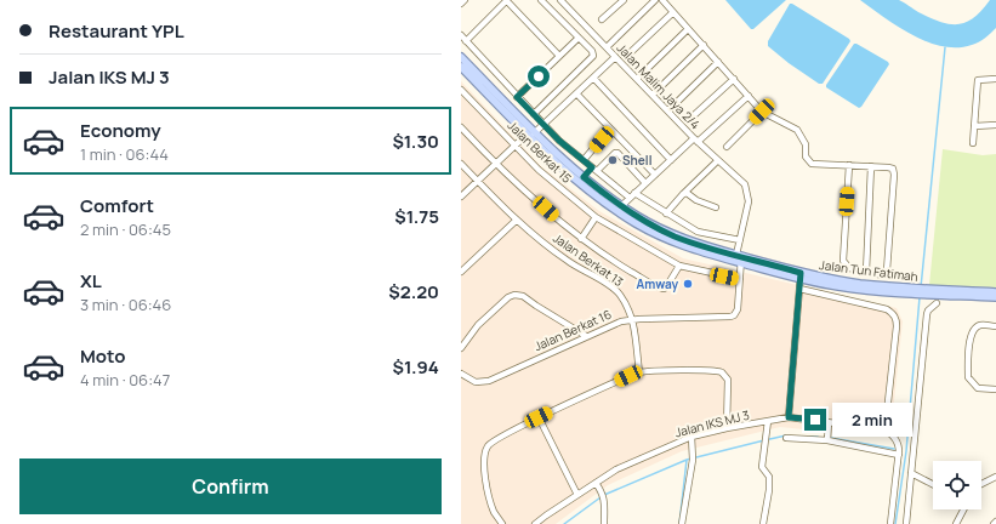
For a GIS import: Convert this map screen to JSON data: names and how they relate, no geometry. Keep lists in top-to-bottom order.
{
  "streets": {
    "main road": ["Jalan Tun Fatimah"],
    "street": [
      "Jalan Malim Jaya 2/4",
      "Jalan Berkat 15",
      "Jalan Berkat 13",
      "Jalan Berkat 16",
      "Jalan IKS MJ 3"
    ]
  },
  "crossings": [
    ["Jalan Malim Jaya 2/4", "Jalan Berkat 16"],
    ["Jalan Berkat 15", "Jalan Berkat 16"],
    ["Jalan Berkat 13", "Jalan Berkat 16"],
    ["Jalan Tun Fatimah", "Jalan Berkat 16"]
  ],
  "places": ["Shell", "Amway"],
  "page": {
    "banner": ["Restaurant YPL", "Jalan IKS MJ 3"],
    "list": [
      {
        "name": "Economy",
        "note": "1 min · 06:44",
        "value": "$1.30"
      },
      {
        "name": "Comfort",
        "note": "2 min · 06:45",
        "value": "$1.75"
      },
      {
        "name": "XL",
        "note": "3 min · 06:46",
        "value": "$2.20"
      },
      {
        "name": "Moto",
        "note": "4 min · 06:47",
        "value": "$1.94"
      }
    ],
    "bubble": "2 min",
    "buttons": "Confirm"
  }
}
